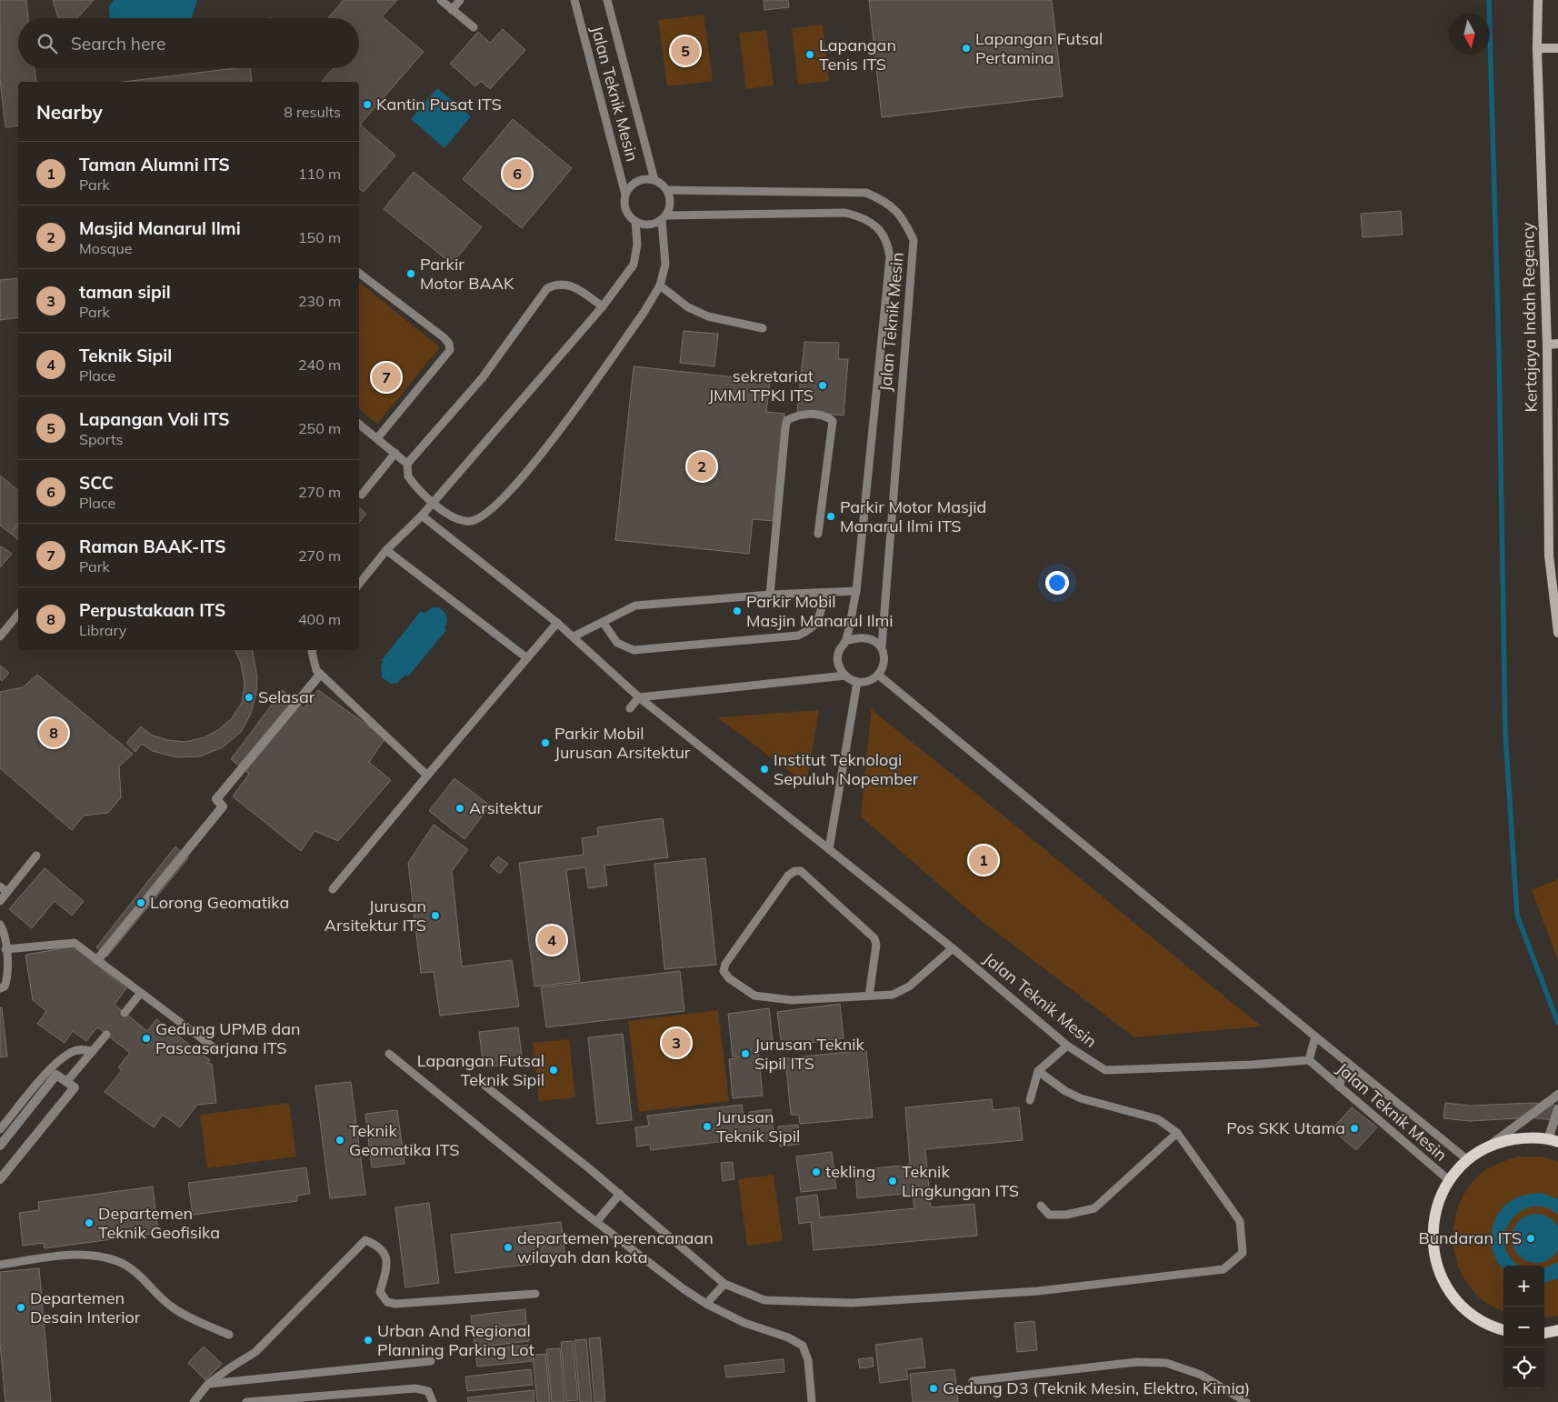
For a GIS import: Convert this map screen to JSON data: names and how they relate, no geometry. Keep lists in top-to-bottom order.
{
  "streets": {
    "street": ["Kertajaya Indah Regency"],
    "lane": ["Jalan Teknik Mesin"]
  },
  "places": [
    "Lapangan Futsal Pertamina",
    "Lapangan Tenis ITS",
    "Kantin Pusat ITS",
    "Parkir Motor BAAK",
    "sekretariat JMMI TPKI ITS",
    "Parkir Motor Masjid Manarul Ilmi ITS",
    "Parkir Mobil Masjin Manarul Ilmi",
    "Selasar",
    "Parkir Mobil Jurusan Arsitektur",
    "Institut Teknologi Sepuluh Nopember",
    "Arsitektur",
    "Lorong Geomatika",
    "Jurusan Arsitektur ITS",
    "Gedung UPMB dan Pascasarjana ITS",
    "Jurusan Teknik Sipil ITS",
    "Lapangan Futsal Teknik Sipil",
    "Jurusan Teknik Sipil",
    "Pos SKK Utama",
    "Teknik Geomatika ITS",
    "tekling",
    "Teknik Lingkungan ITS",
    "Departemen Teknik Geofisika",
    "Bundaran ITS",
    "departemen perencanaan wilayah dan kota",
    "Departemen Desain Interior",
    "Urban And Regional Planning Parking Lot",
    "Gedung D3 (Teknik Mesin, Elektro, Kimia)"
  ],
  "north": "bottom",
  "page": {
    "search": "Search here",
    "pins": [
      "5",
      "6",
      "7",
      "2",
      "8",
      "1",
      "4",
      "3"
    ],
    "heading": ["Nearby", "8 results"],
    "list": [
      {
        "mark": "1",
        "name": "Taman Alumni ITS",
        "note": "Park",
        "value": "110 m"
      },
      {
        "mark": "2",
        "name": "Masjid Manarul Ilmi",
        "note": "Mosque",
        "value": "150 m"
      },
      {
        "mark": "3",
        "name": "taman sipil",
        "note": "Park",
        "value": "230 m"
      },
      {
        "mark": "4",
        "name": "Teknik Sipil",
        "note": "Place",
        "value": "240 m"
      },
      {
        "mark": "5",
        "name": "Lapangan Voli ITS",
        "note": "Sports",
        "value": "250 m"
      },
      {
        "mark": "6",
        "name": "SCC",
        "note": "Place",
        "value": "270 m"
      },
      {
        "mark": "7",
        "name": "Raman BAAK-ITS",
        "note": "Park",
        "value": "270 m"
      },
      {
        "mark": "8",
        "name": "Perpustakaan ITS",
        "note": "Library",
        "value": "400 m"
      }
    ],
    "map_buttons": ["+", "−"]
  }
}
